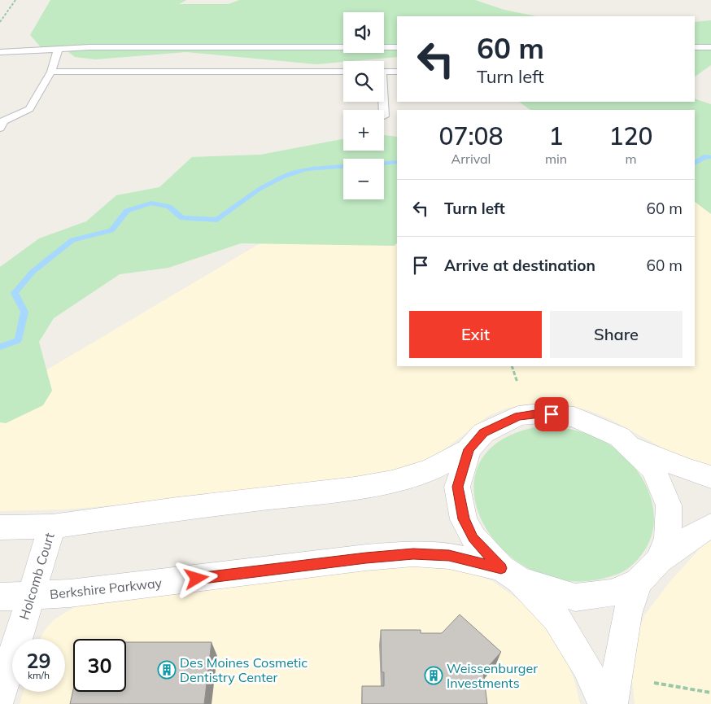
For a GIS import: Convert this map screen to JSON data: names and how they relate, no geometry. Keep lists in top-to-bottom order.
{
  "streets": {
    "street": ["Holcomb Court", "Berkshire Parkway"]
  },
  "crossings": [
    ["Holcomb Court", "Berkshire Parkway"]
  ],
  "places": {
    "building": ["Des Moines Cosmetic Dentistry Center", "Weissenburger Investments"]
  },
  "page": {
    "map_buttons": ["+", "−"],
    "turn": ["60 m", "Turn left"],
    "eta": [
      "07:08",
      "Arrival",
      "1",
      "min",
      "120",
      "m"
    ],
    "list": [
      {
        "name": "Turn left",
        "value": "60 m"
      },
      {
        "name": "Arrive at destination",
        "value": "60 m"
      }
    ],
    "buttons": ["Exit", "Share"],
    "speed": "29 km/h",
    "limit": "30"
  }
}
